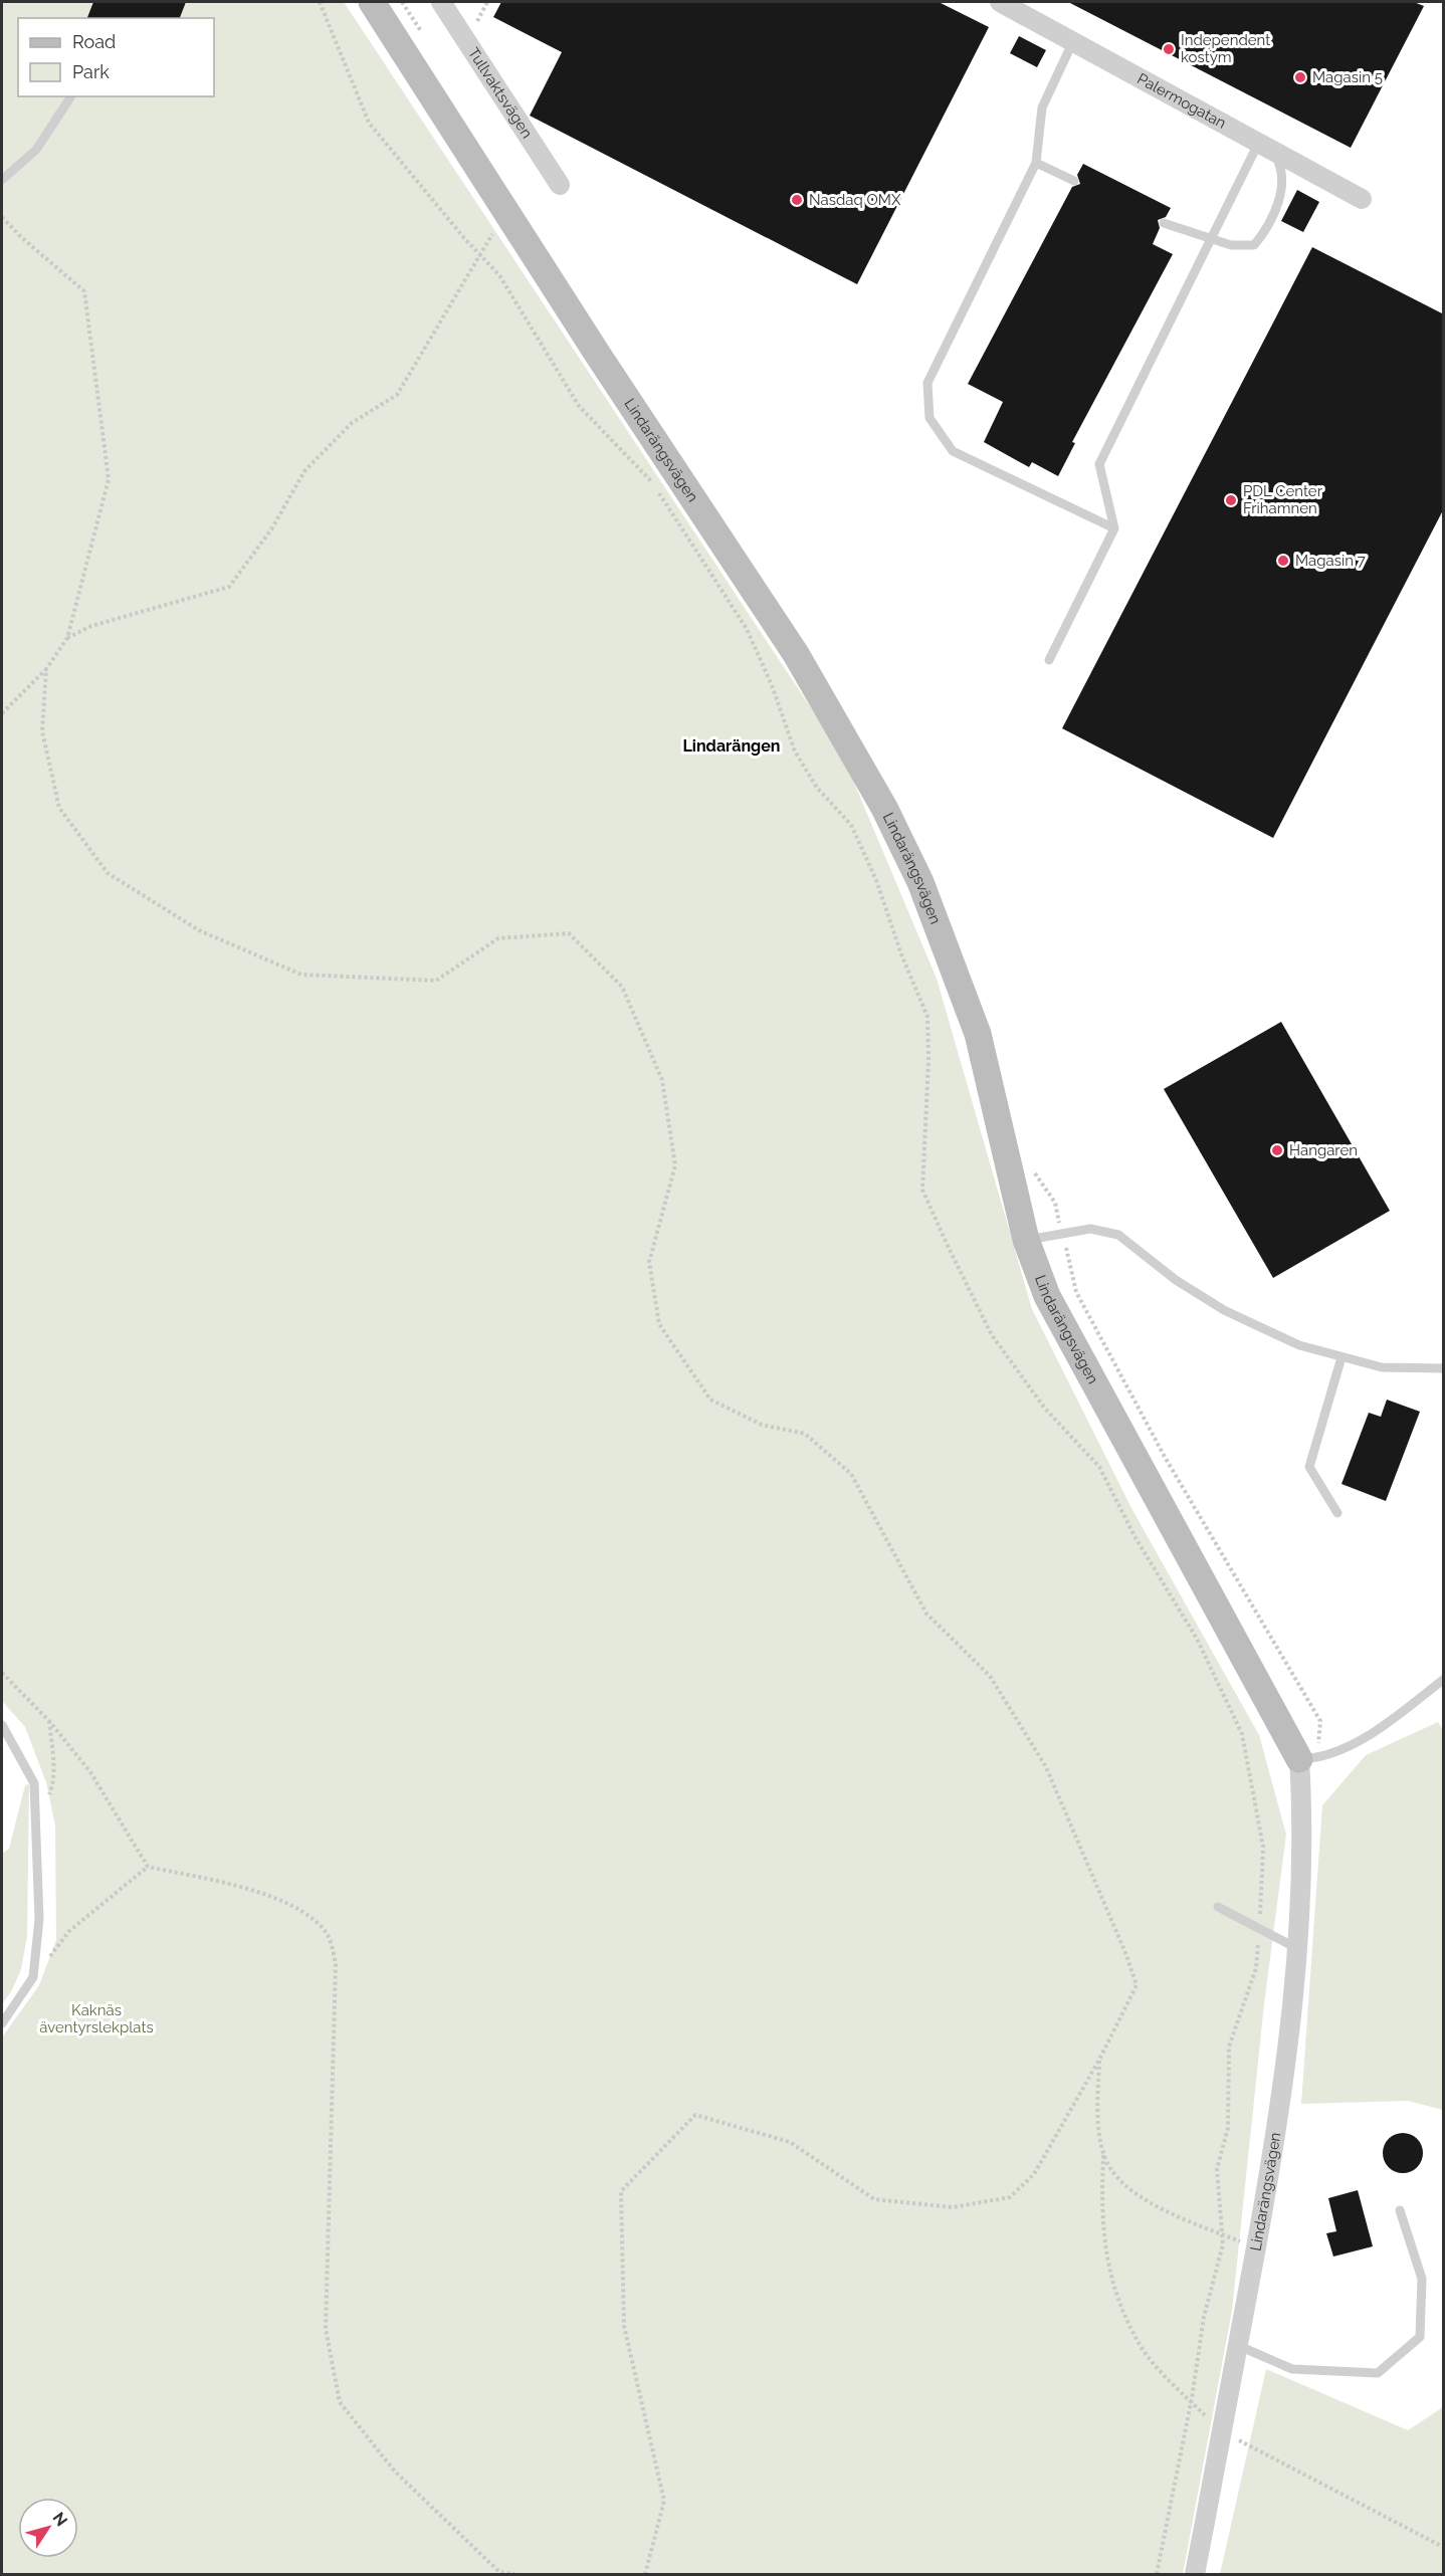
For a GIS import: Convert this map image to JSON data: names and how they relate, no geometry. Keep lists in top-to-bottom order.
{
  "streets": {
    "street": ["Tullvaktsvägen", "Palermogatan", "Lindarängsvägen"]
  },
  "districts": ["Lindarängen"],
  "parks": ["Kaknäs äventyrslekplats"],
  "places": [
    "Independent kostym",
    "Magasin 5",
    "Nasdaq OMX",
    "PDL Center Frihamnen",
    "Magasin 7",
    "Hangaren"
  ],
  "legend": ["Road", "Park"],
  "north": "top right"
}
